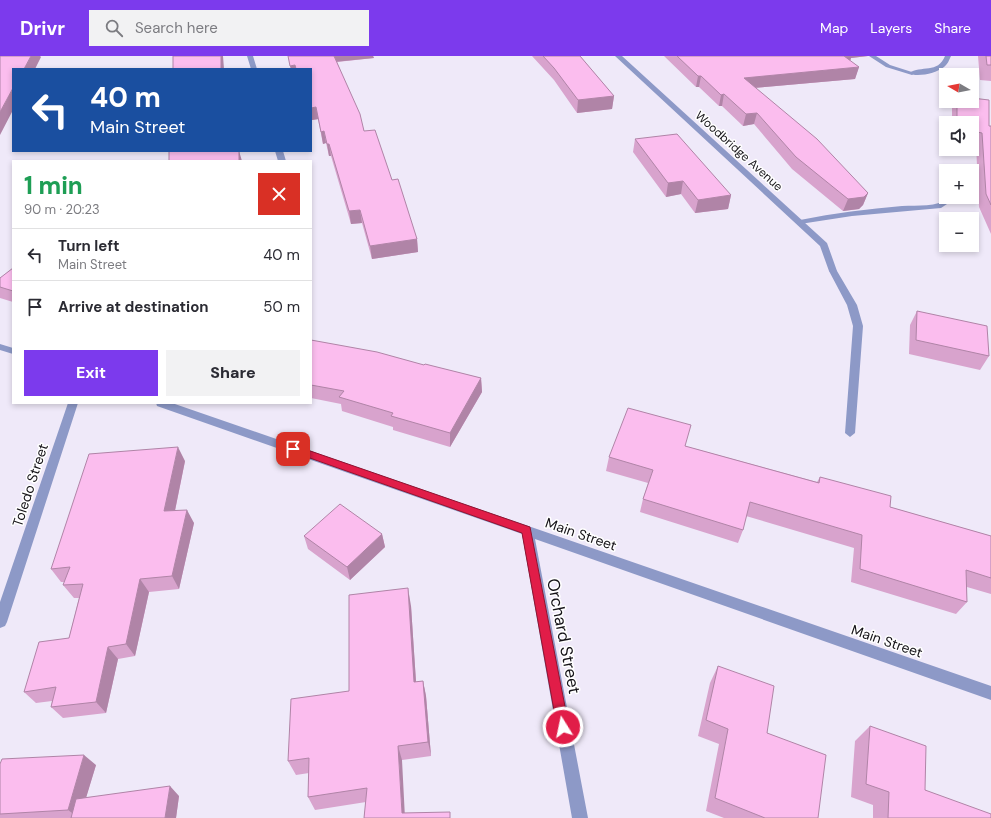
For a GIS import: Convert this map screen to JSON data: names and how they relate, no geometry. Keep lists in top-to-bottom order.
{
  "streets": {
    "street": [
      "Woodbridge Avenue",
      "Toledo Street",
      "Main Street",
      "Orchard Street"
    ]
  },
  "crossings": [
    ["Main Street", "Orchard Street"]
  ],
  "north": "left",
  "page": {
    "header": "Drivr",
    "search": "Search here",
    "nav": ["Map", "Layers", "Share"],
    "map_buttons": ["+", "−"],
    "turn": ["40 m", "Main Street"],
    "heading": ["1 min", "90 m · 20:23"],
    "list": [
      {
        "name": "Turn left",
        "note": "Main Street",
        "value": "40 m"
      },
      {
        "name": "Arrive at destination",
        "value": "50 m"
      }
    ],
    "buttons": ["Exit", "Share"]
  }
}
